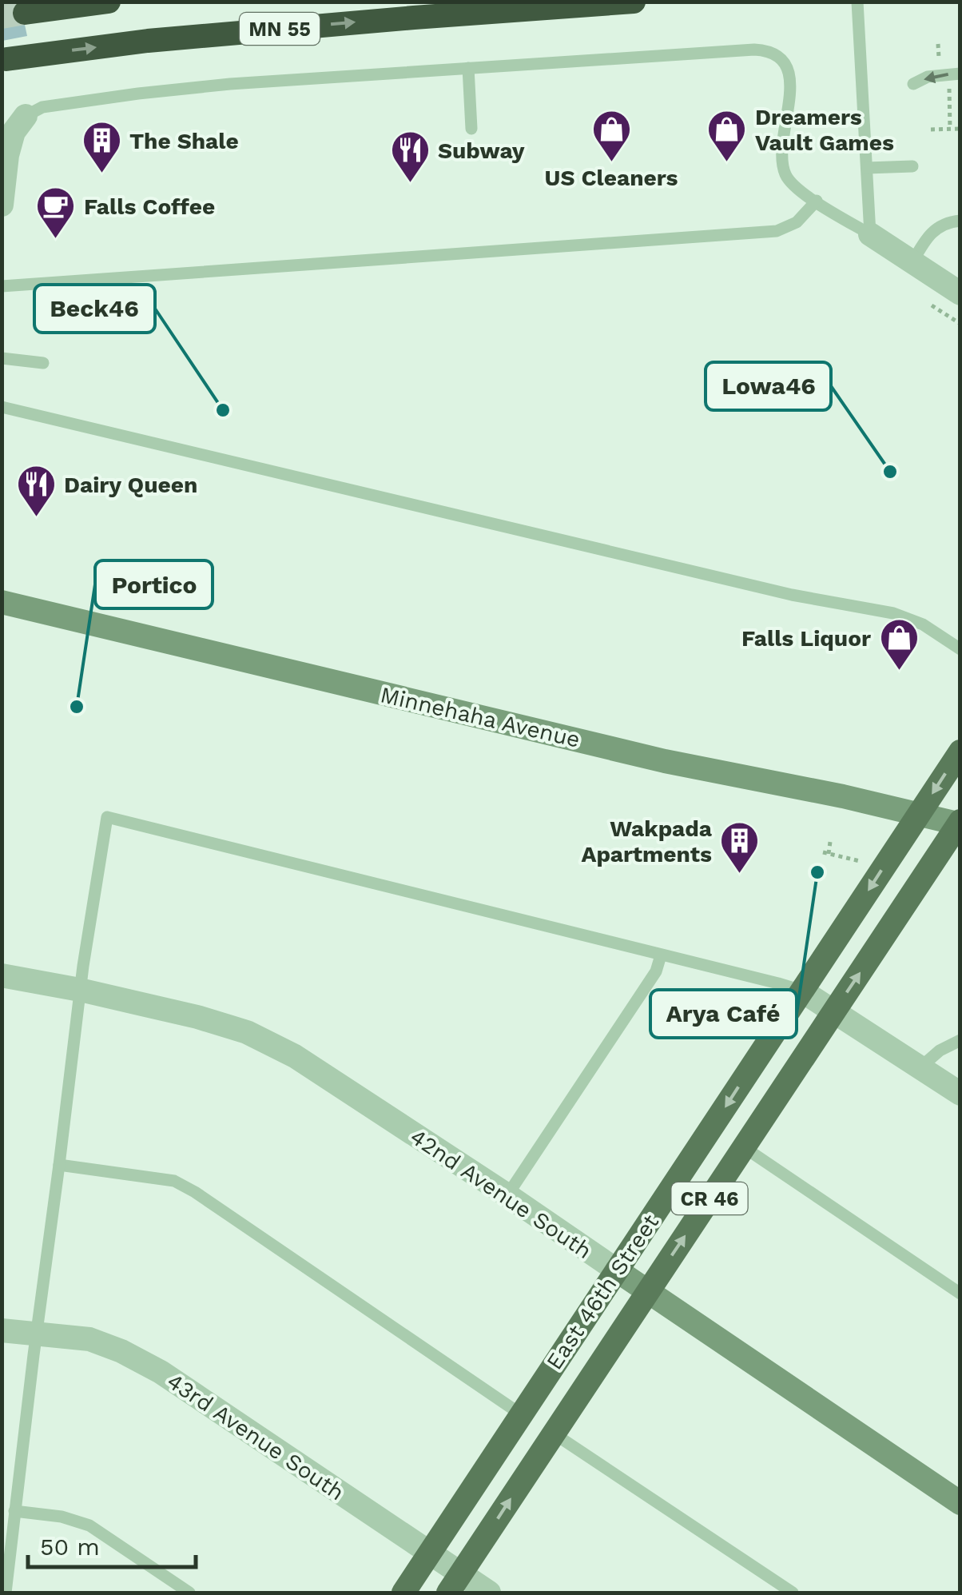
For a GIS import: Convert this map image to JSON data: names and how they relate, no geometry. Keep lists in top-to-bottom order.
{
  "streets": {
    "highway": ["MN 55"],
    "main road": ["CR 46", "East 46th Street"],
    "street": ["Minnehaha Avenue", "42nd Avenue South", "43rd Avenue South"]
  },
  "crossings": [
    ["Minnehaha Avenue", "East 46th Street"],
    ["42nd Avenue South", "East 46th Street"],
    ["East 46th Street", "43rd Avenue South"]
  ],
  "places": {
    "shop": ["US Cleaners", "Dreamers Vault Games", "Falls Liquor"],
    "building": ["The Shale", "Wakpada Apartments"],
    "restaurant": ["Subway", "Dairy Queen"],
    "cafe": ["Falls Coffee"],
    "other": [
      "Beck46",
      "Lowa46",
      "Portico",
      "Arya Café"
    ]
  },
  "scale_bar": "50 m"
}
